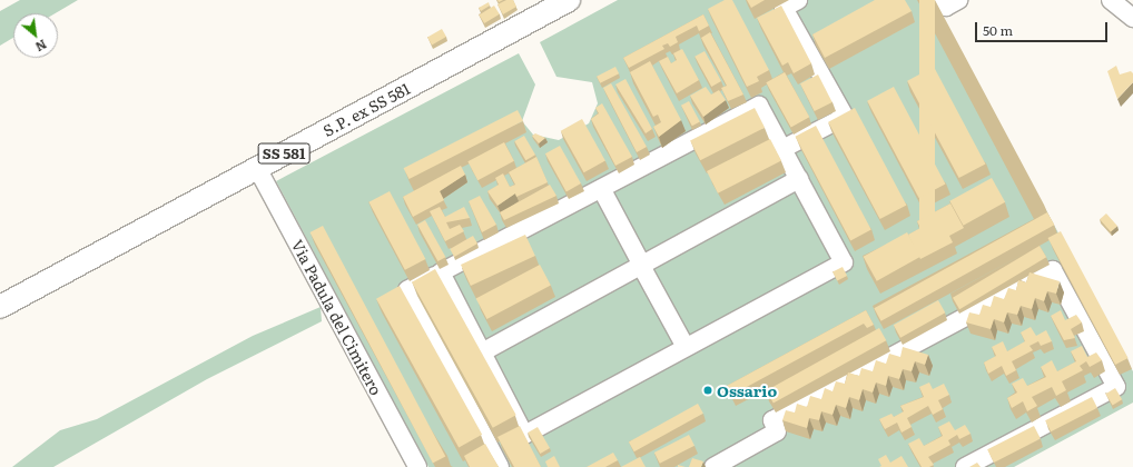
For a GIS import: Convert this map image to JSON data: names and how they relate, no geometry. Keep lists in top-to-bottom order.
{
  "streets": {
    "main road": ["S.P. ex SS 581", "SS 581"],
    "street": ["Via Padula del Cimitero"]
  },
  "crossings": [
    ["S.P. ex SS 581", "Via Padula del Cimitero"]
  ],
  "places": ["Ossario"],
  "scale_bar": "50 m",
  "north": "bottom right"
}
